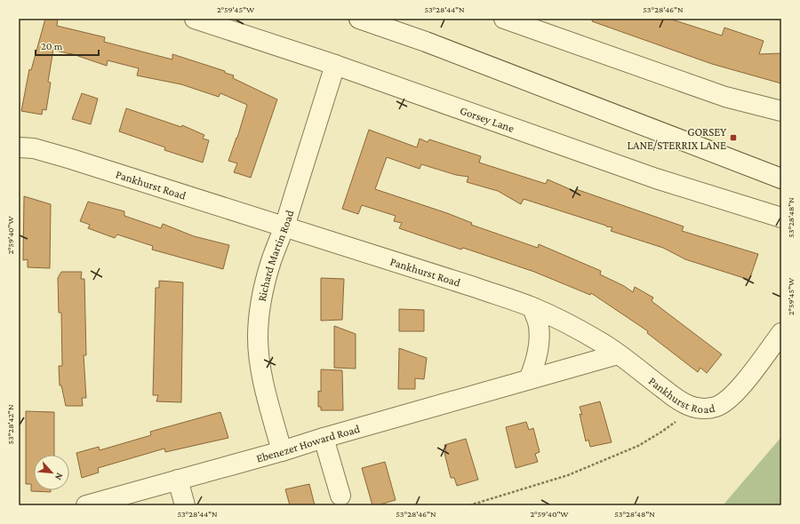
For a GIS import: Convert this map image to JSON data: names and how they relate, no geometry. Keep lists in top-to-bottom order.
{
  "streets": {
    "street": [
      "Gorsey Lane",
      "Pankhurst Road",
      "Richard Martin Road",
      "Ebenezer Howard Road"
    ]
  },
  "crossings": [
    ["Gorsey Lane", "Richard Martin Road"],
    ["Pankhurst Road", "Richard Martin Road"],
    ["Pankhurst Road", "Ebenezer Howard Road"],
    ["Richard Martin Road", "Ebenezer Howard Road"]
  ],
  "places": {
    "transit": ["GORSEY LANE/STERRIX LANE"]
  },
  "scale_bar": "20 m",
  "north": "bottom right",
  "coordinates": [
    "2°59'45\"W",
    "53°28'44\"N",
    "53°28'46\"N",
    "53°28'48\"N",
    "2°59'40\"W",
    "53°28'42\"N"
  ]
}
